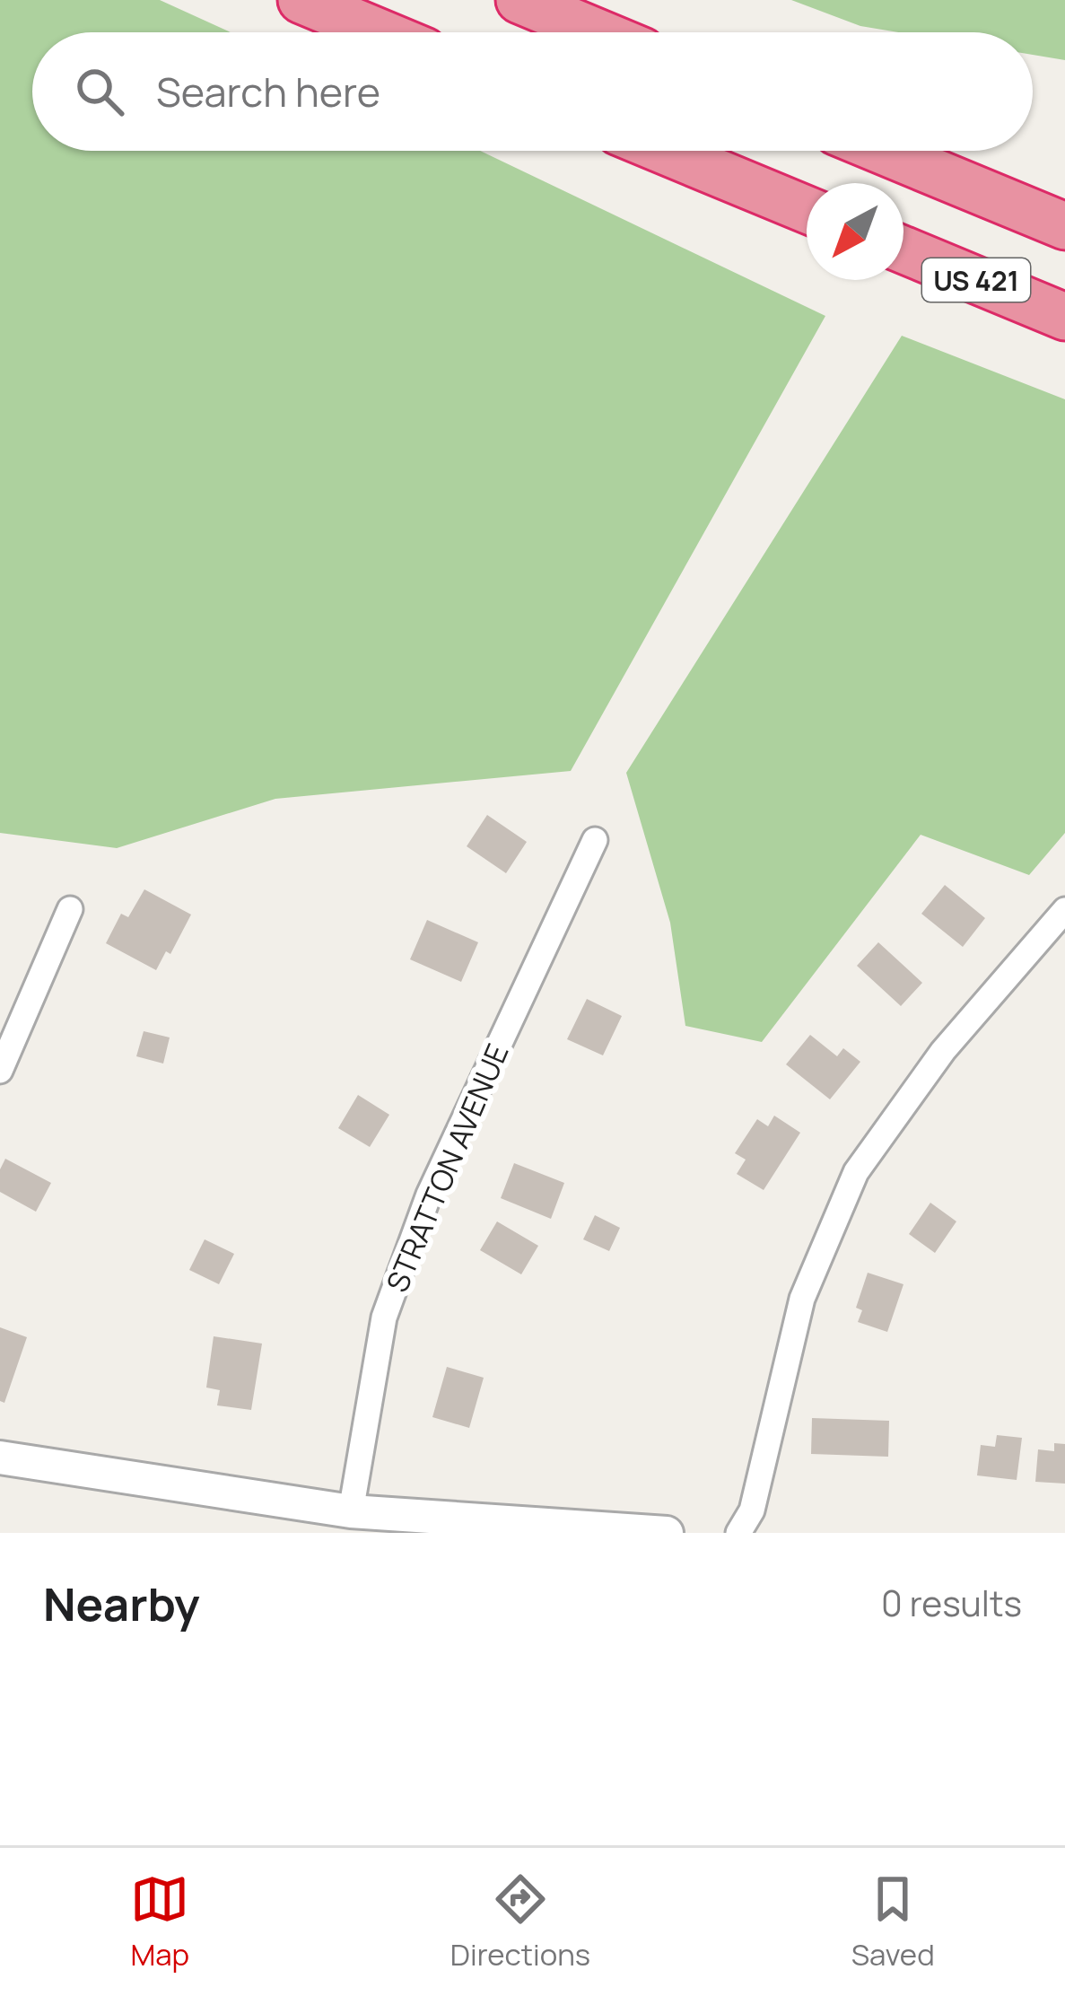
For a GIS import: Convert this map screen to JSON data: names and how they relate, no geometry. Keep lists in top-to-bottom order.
{
  "streets": {
    "highway": ["US 421"],
    "street": ["STRATTON AVENUE"]
  },
  "north": "bottom left",
  "page": {
    "search": "Search here",
    "heading": ["Nearby", "0 results"],
    "nav": ["Map", "Directions", "Saved"]
  }
}
